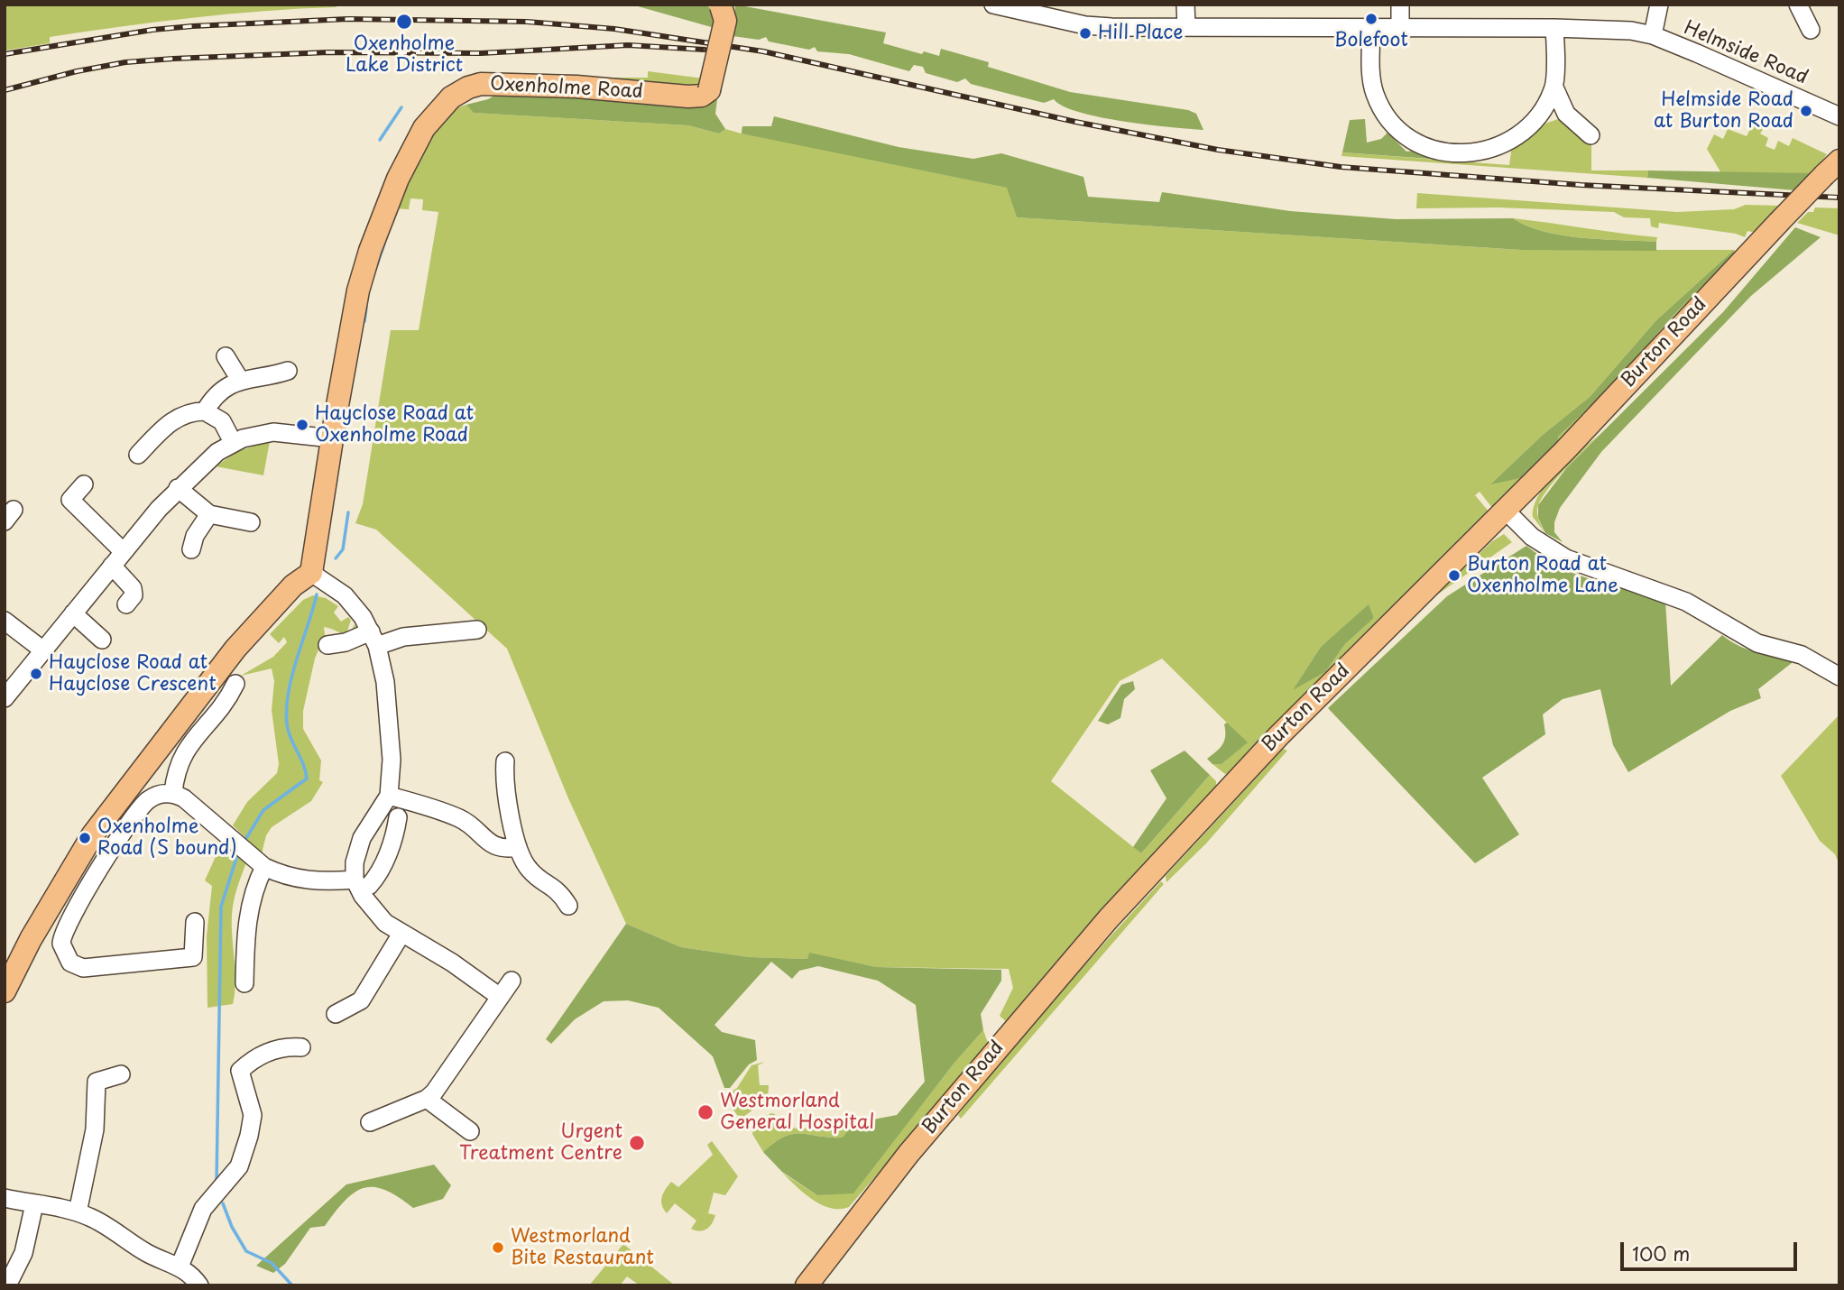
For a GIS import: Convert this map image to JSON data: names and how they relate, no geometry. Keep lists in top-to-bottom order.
{
  "streets": {
    "main road": ["Oxenholme Road", "Burton Road"],
    "street": ["Helmside Road"]
  },
  "places": [
    "Bolefoot",
    "Oxenholme Lake District",
    "Hill Place",
    "Helmside Road at Burton Road",
    "Hayclose Road at Oxenholme Road",
    "Burton Road at Oxenholme Lane",
    "Hayclose Road at Hayclose Crescent",
    "Oxenholme Road (S bound)",
    "Westmorland General Hospital",
    "Urgent Treatment Centre",
    "Westmorland Bite Restaurant"
  ],
  "scale_bar": "100 m"
}
